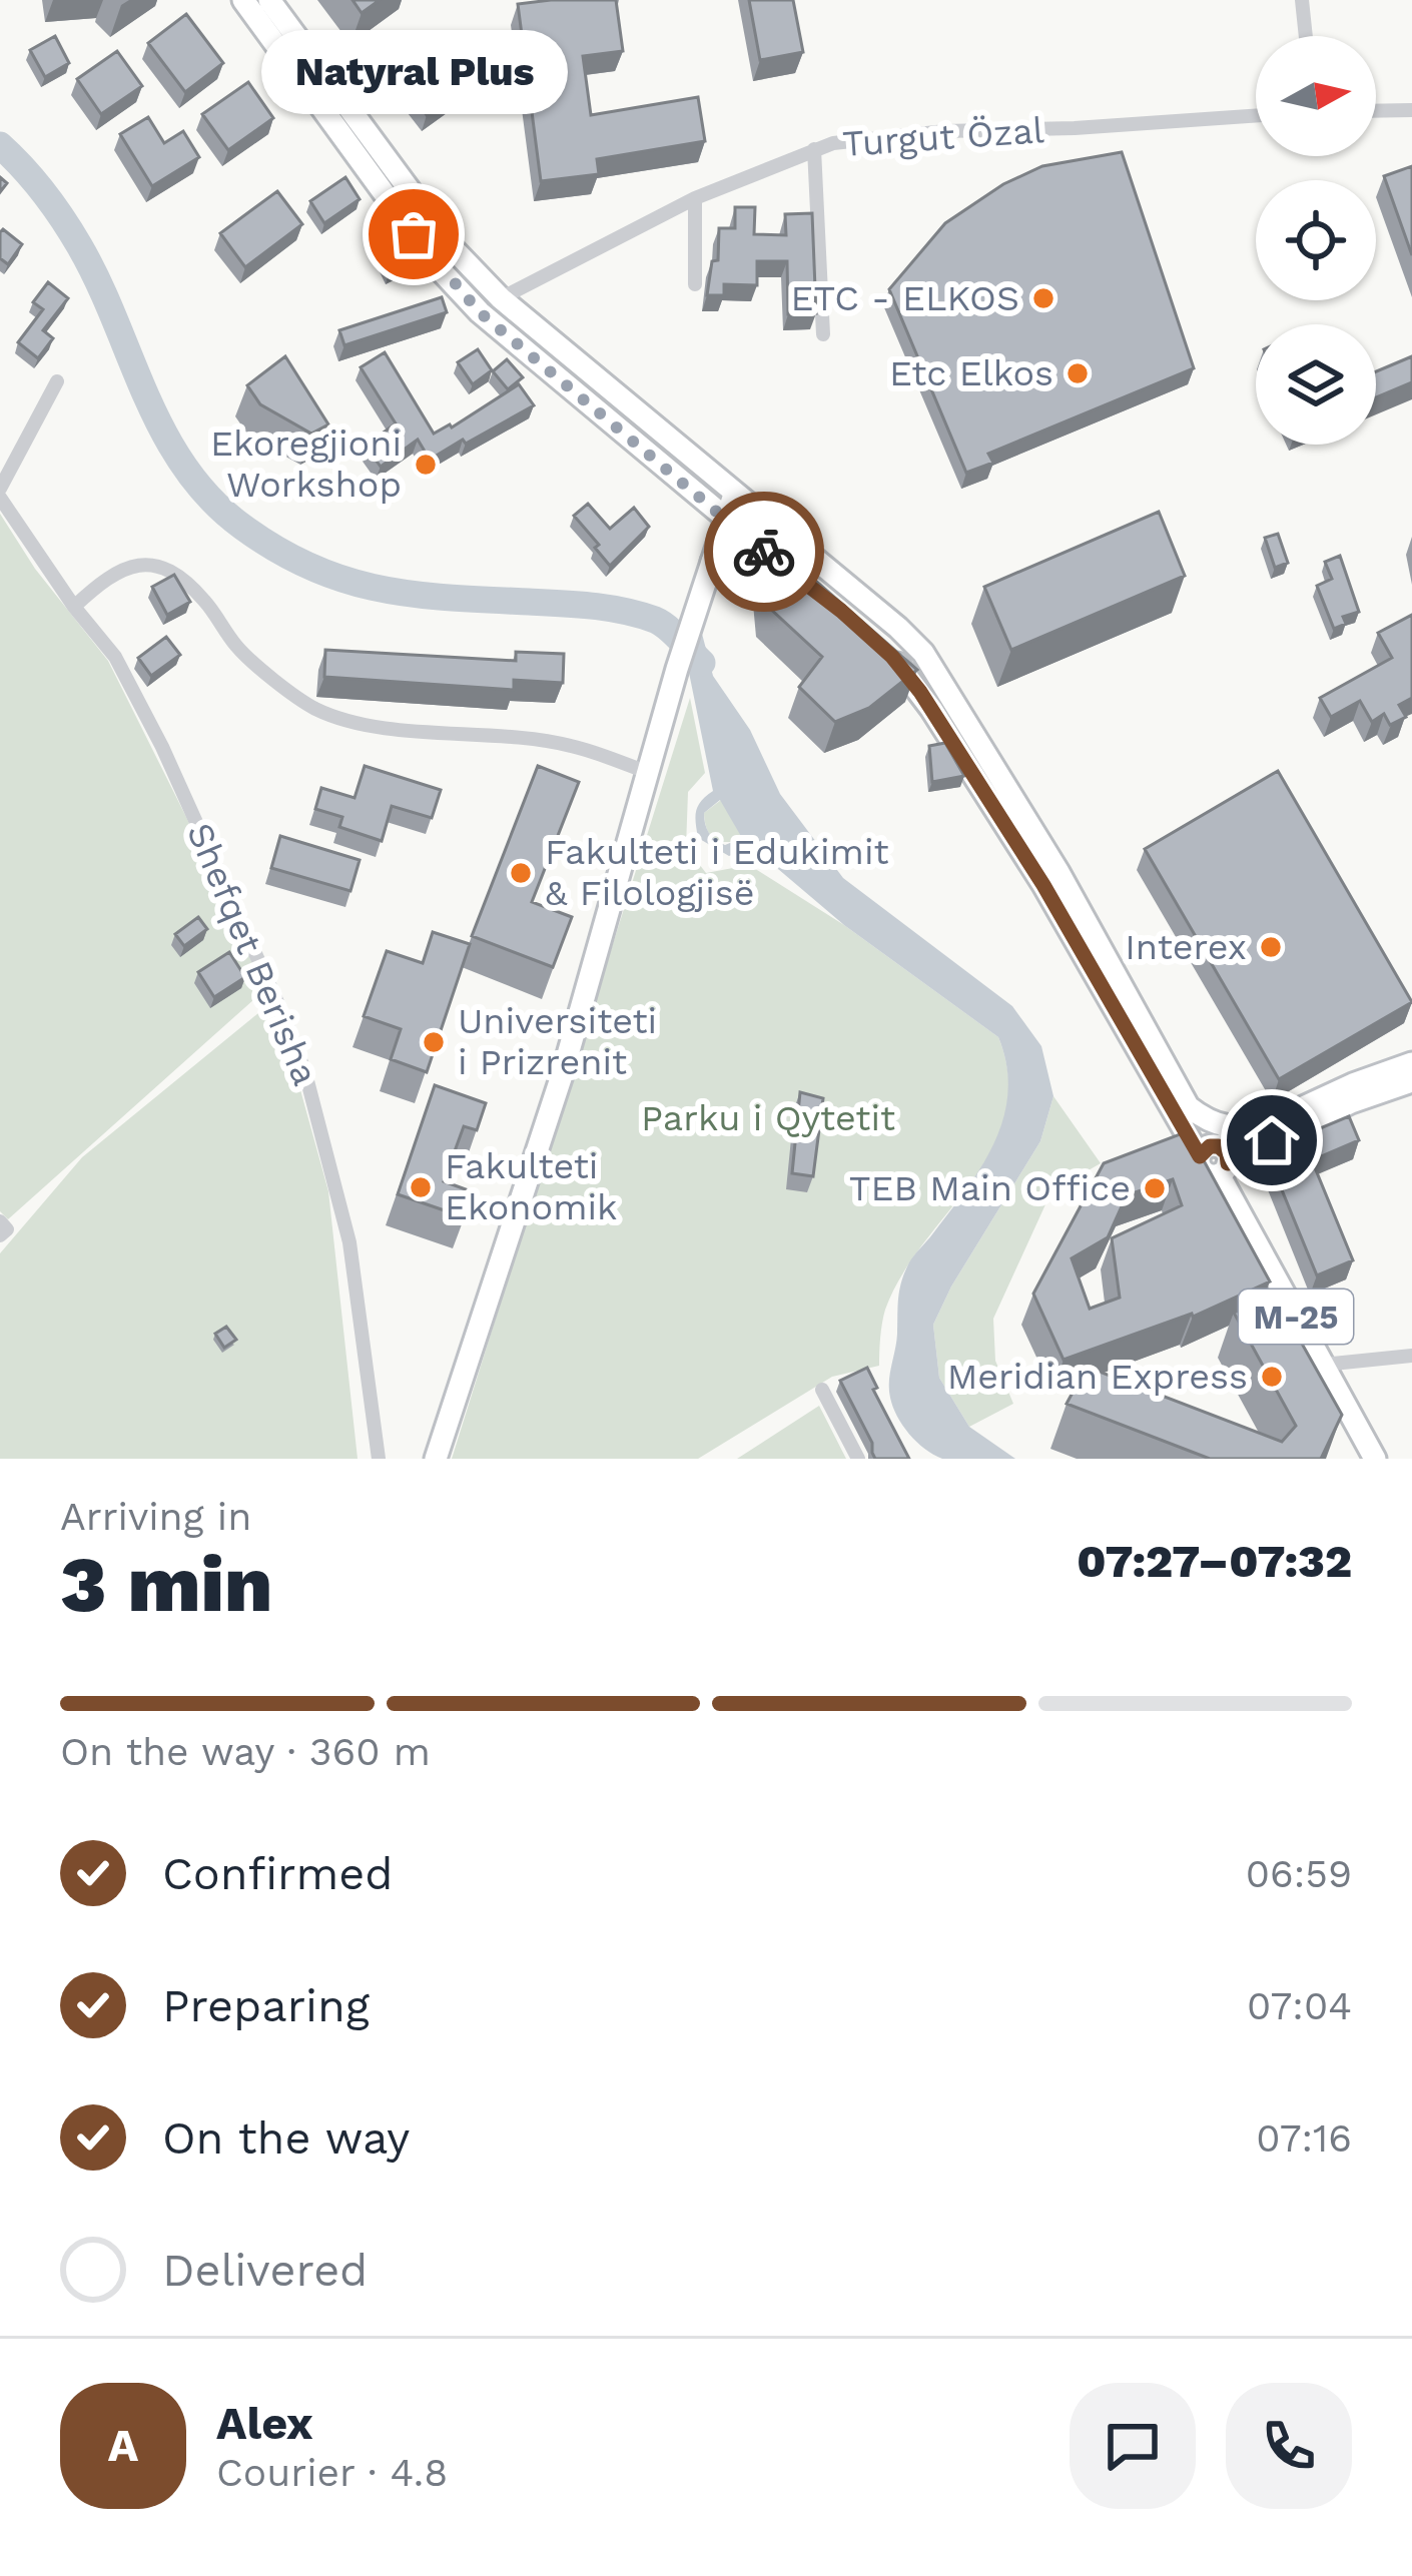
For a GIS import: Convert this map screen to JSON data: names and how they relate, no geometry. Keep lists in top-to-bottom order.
{
  "streets": {
    "main road": ["M-25"],
    "street": ["Turgut Özal", "Shefqet Berisha"]
  },
  "crossings": [
    ["Turgut Özal", "M-25"]
  ],
  "parks": ["Parku i Qytetit"],
  "places": [
    "Natyral Plus",
    "ETC - ELKOS",
    "Etc Elkos",
    "Ekoregjioni Workshop",
    "Fakulteti i Edukimit & Filologjisë",
    "Interex",
    "Universiteti i Prizrenit",
    "Fakulteti Ekonomik",
    "TEB Main Office",
    "Meridian Express"
  ],
  "north": "right",
  "page": {
    "bubble": "Natyral Plus",
    "heading": ["3 min", "Arriving in", "07:27–07:32"],
    "panel": ["Alex", "Courier · 4.8"],
    "bar": "On the way · 360 m",
    "list": [
      ["Confirmed", "06:59"],
      ["Preparing", "07:04"],
      ["On the way", "07:16"],
      "Delivered"
    ],
    "round": "A"
  }
}
